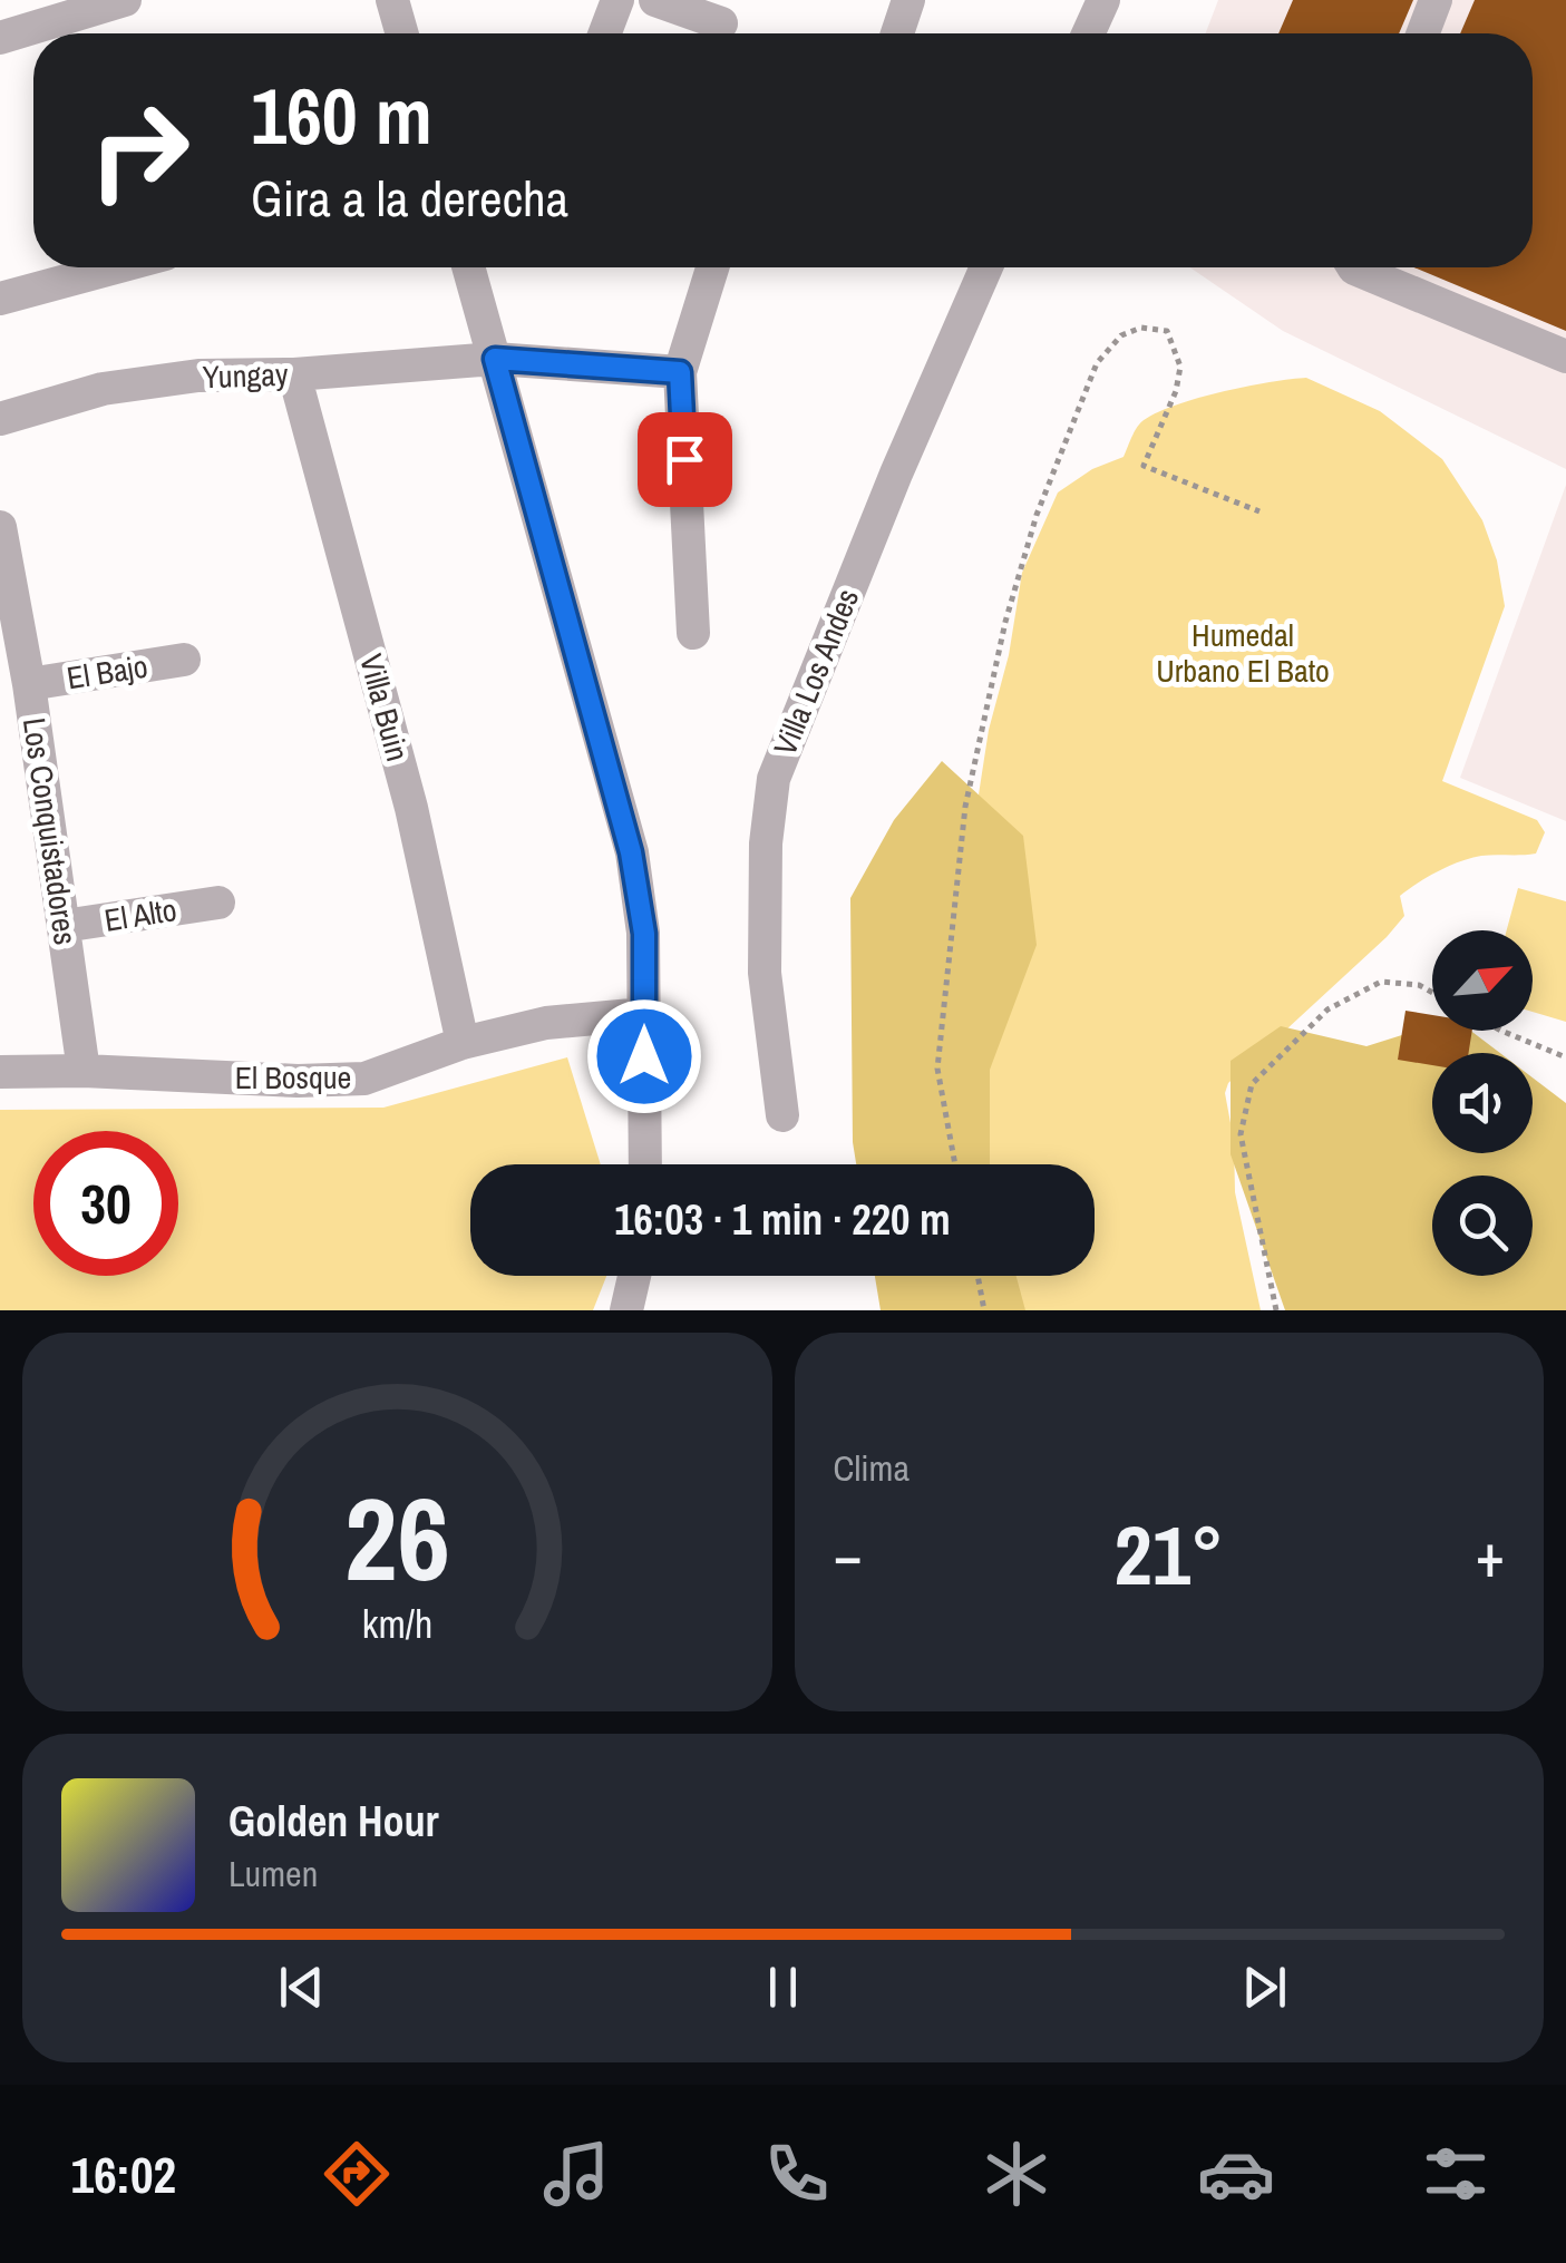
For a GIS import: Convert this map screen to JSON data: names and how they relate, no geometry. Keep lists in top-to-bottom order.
{
  "streets": {
    "street": [
      "Yungay",
      "El Bajo",
      "Villa Los Andes",
      "Villa Buin",
      "Los Conquistadores",
      "El Alto",
      "El Bosque"
    ]
  },
  "crossings": [
    ["Yungay", "Villa Buin"],
    ["El Bajo", "Los Conquistadores"],
    ["Villa Buin", "El Bosque"],
    ["Los Conquistadores", "El Alto"],
    ["Los Conquistadores", "El Bosque"]
  ],
  "parks": ["Humedal Urbano El Bato"],
  "north": "top right",
  "page": {
    "turn": ["160 m", "Gira a la derecha"],
    "limit": "30",
    "trip": "16:03 · 1 min · 220 m",
    "tile": "Clima",
    "heat": ["−", "21°", "+"],
    "song": ["Golden Hour", "Lumen"],
    "tabs": "16:02",
    "gauge": ["26", "km/h"]
  }
}
